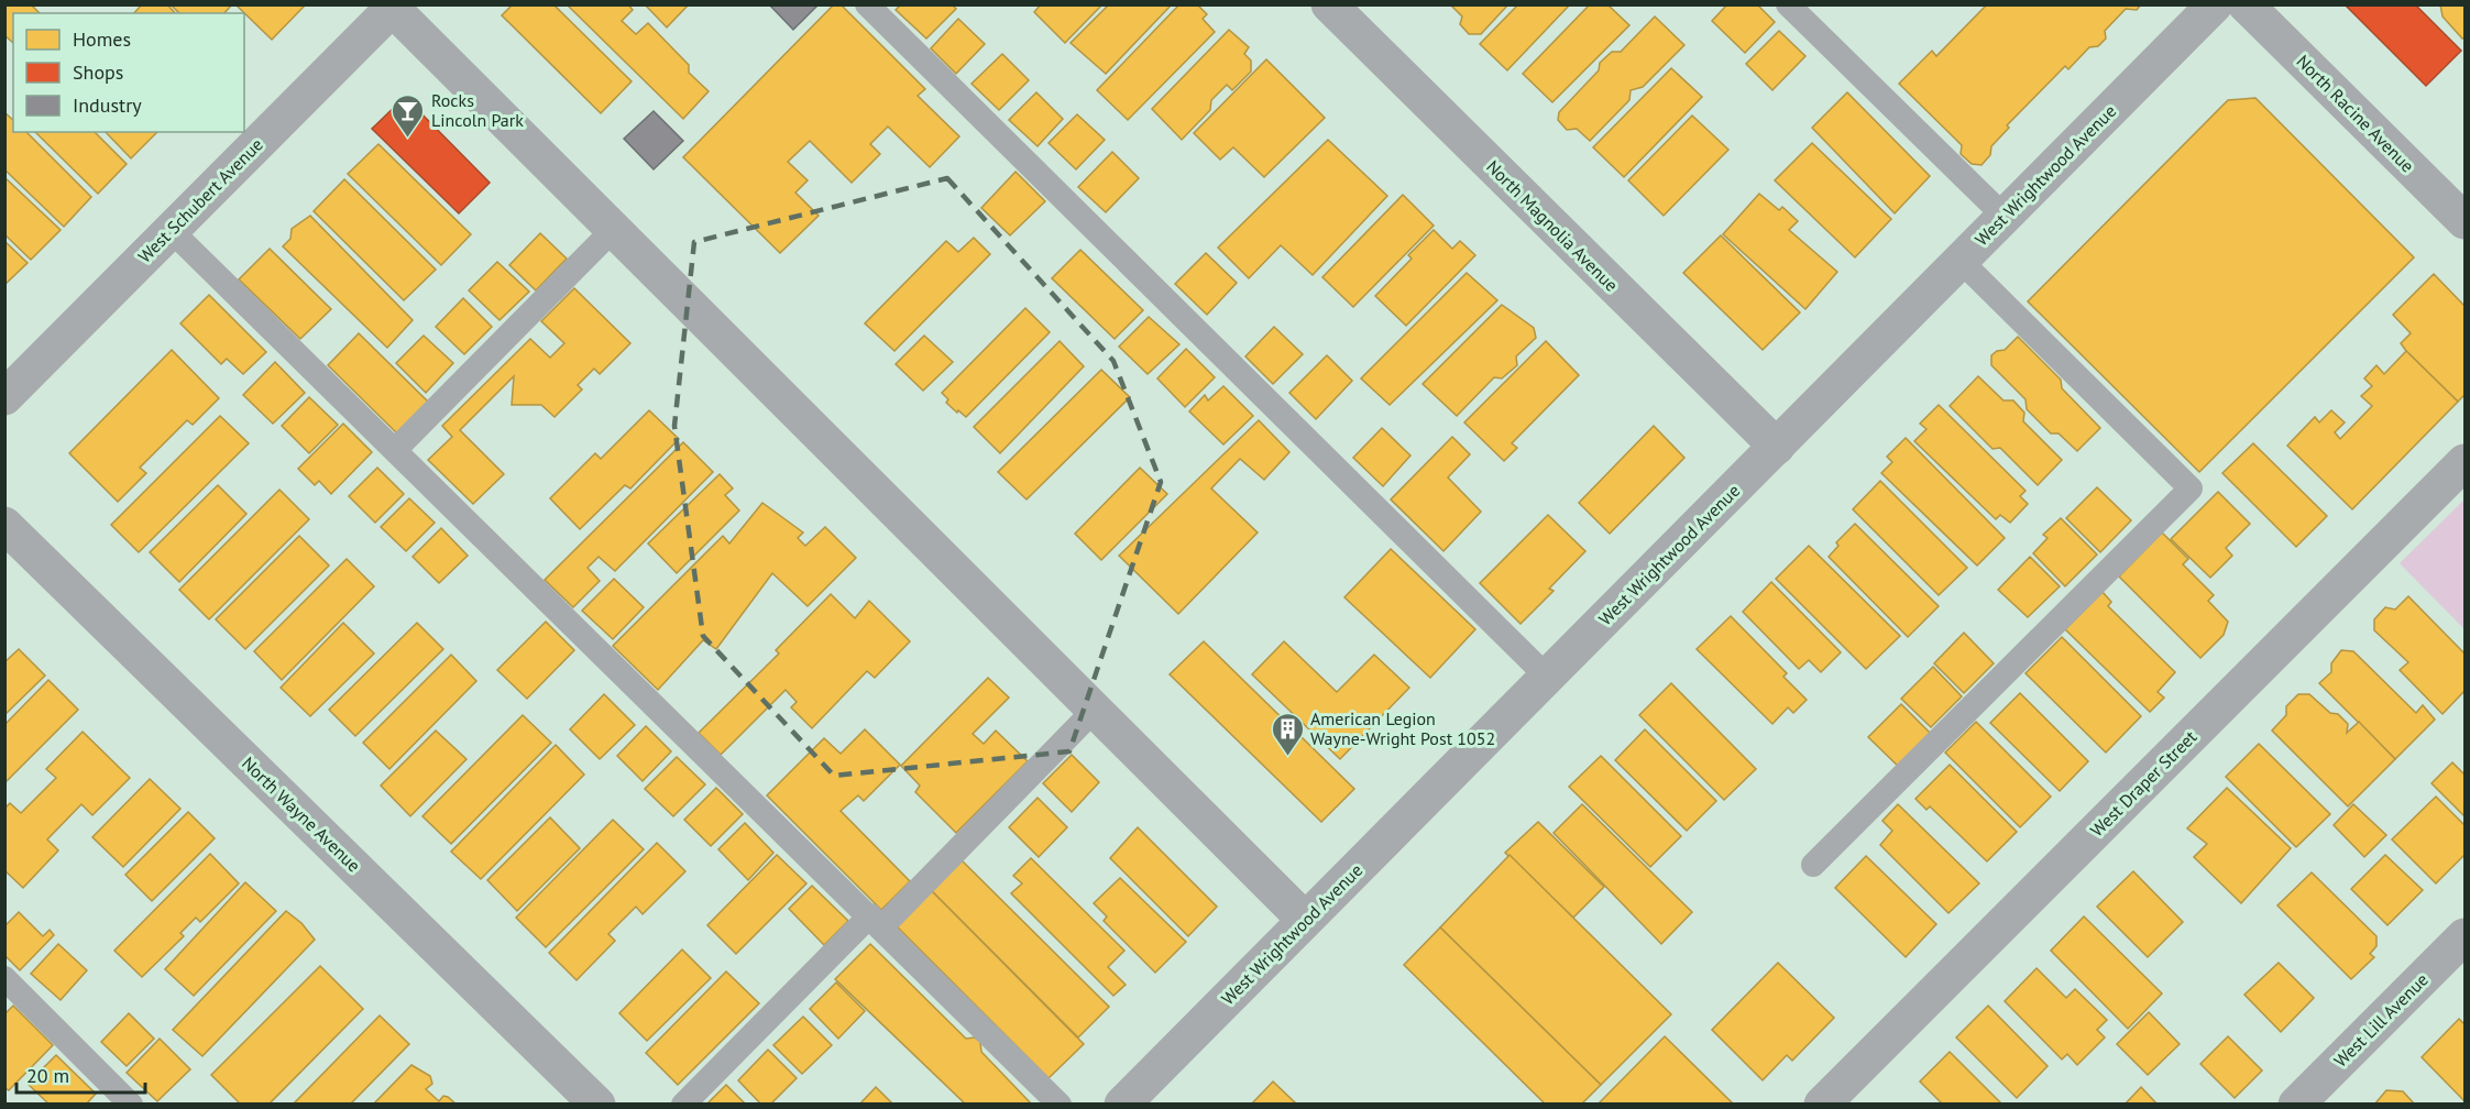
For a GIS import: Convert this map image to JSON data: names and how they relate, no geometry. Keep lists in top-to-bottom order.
{
  "streets": {
    "street": [
      "North Racine Avenue",
      "West Wrightwood Avenue",
      "West Schubert Avenue",
      "North Magnolia Avenue",
      "West Draper Street",
      "North Wayne Avenue",
      "West Lill Avenue"
    ]
  },
  "crossings": [
    ["West Wrightwood Avenue", "North Magnolia Avenue"]
  ],
  "places": {
    "bar": ["Rocks Lincoln Park"],
    "building": ["American Legion Wayne-Wright Post 1052"]
  },
  "legend": ["Homes", "Shops", "Industry"],
  "scale_bar": "20 m"
}
